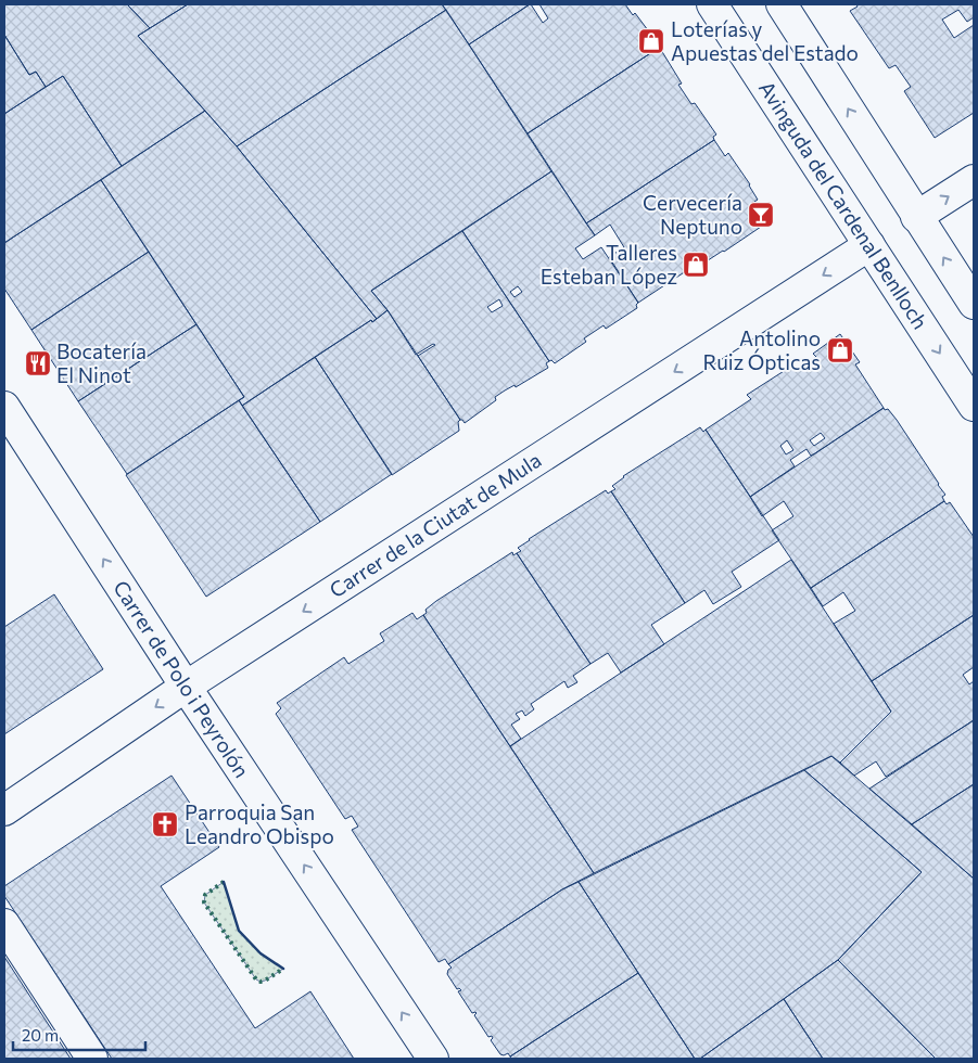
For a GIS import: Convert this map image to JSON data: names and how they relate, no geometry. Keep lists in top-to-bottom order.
{
  "streets": {
    "street": ["Avinguda del Cardenal Benlloch", "Carrer de la Ciutat de Mula", "Carrer de Polo i Peyrolón"]
  },
  "crossings": [
    ["Avinguda del Cardenal Benlloch", "Carrer de la Ciutat de Mula"],
    ["Carrer de la Ciutat de Mula", "Carrer de Polo i Peyrolón"]
  ],
  "one_way": ["Carrer de la Ciutat de Mula", "Carrer de Polo i Peyrolón"],
  "places": {
    "shop": ["Loterías y Apuestas del Estado", "Talleres Esteban López", "Antolino Ruiz Ópticas"],
    "bar": ["Cervecería Neptuno"],
    "restaurant": ["Bocatería El Ninot"],
    "church": ["Parroquia San Leandro Obispo"]
  },
  "scale_bar": "20 m"
}
